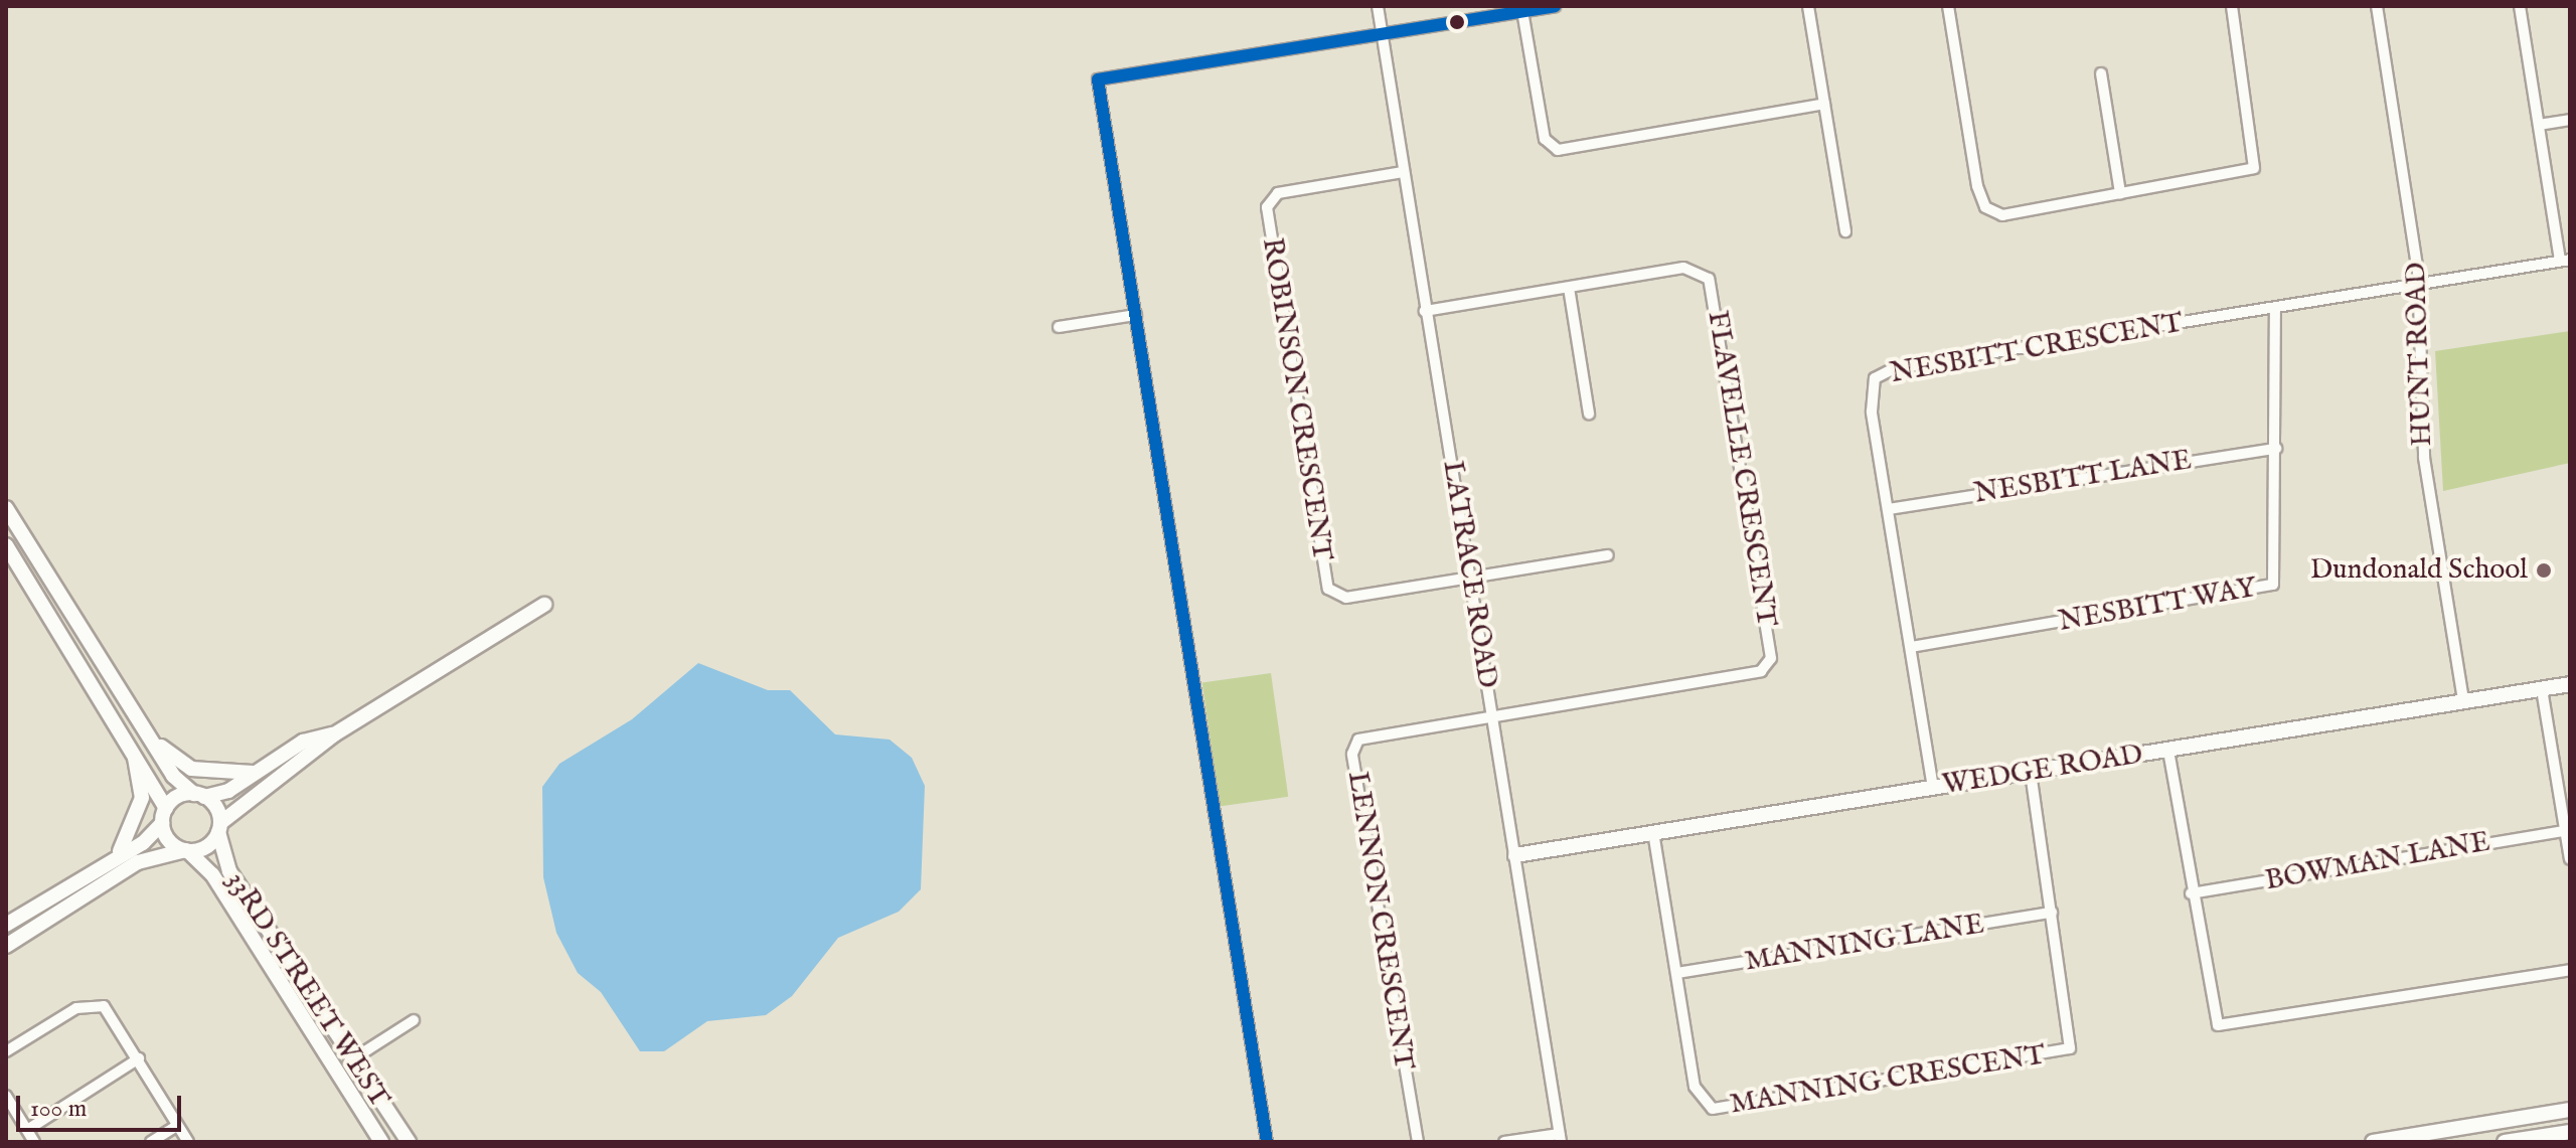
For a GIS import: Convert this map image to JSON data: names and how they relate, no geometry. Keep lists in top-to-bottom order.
{
  "streets": {
    "main road": ["WEDGE ROAD", "33RD STREET WEST"],
    "street": [
      "NESBITT CRESCENT",
      "HUNT ROAD",
      "ROBINSON CRESCENT",
      "FLAVELLE CRESCENT",
      "NESBITT LANE",
      "LATRACE ROAD",
      "NESBITT WAY",
      "BOWMAN LANE",
      "LENNON CRESCENT",
      "MANNING LANE",
      "MANNING CRESCENT"
    ]
  },
  "crossings": [
    ["NESBITT CRESCENT", "HUNT ROAD"],
    ["NESBITT CRESCENT", "NESBITT LANE"],
    ["NESBITT CRESCENT", "NESBITT WAY"],
    ["NESBITT CRESCENT", "WEDGE ROAD"],
    ["HUNT ROAD", "WEDGE ROAD"],
    ["ROBINSON CRESCENT", "LATRACE ROAD"],
    ["FLAVELLE CRESCENT", "LATRACE ROAD"],
    ["FLAVELLE CRESCENT", "LENNON CRESCENT"],
    ["NESBITT LANE", "NESBITT WAY"],
    ["LATRACE ROAD", "WEDGE ROAD"],
    ["LATRACE ROAD", "LENNON CRESCENT"],
    ["WEDGE ROAD", "MANNING CRESCENT"],
    ["MANNING LANE", "MANNING CRESCENT"]
  ],
  "places": ["Dundonald School"],
  "scale_bar": "100 m"
}
